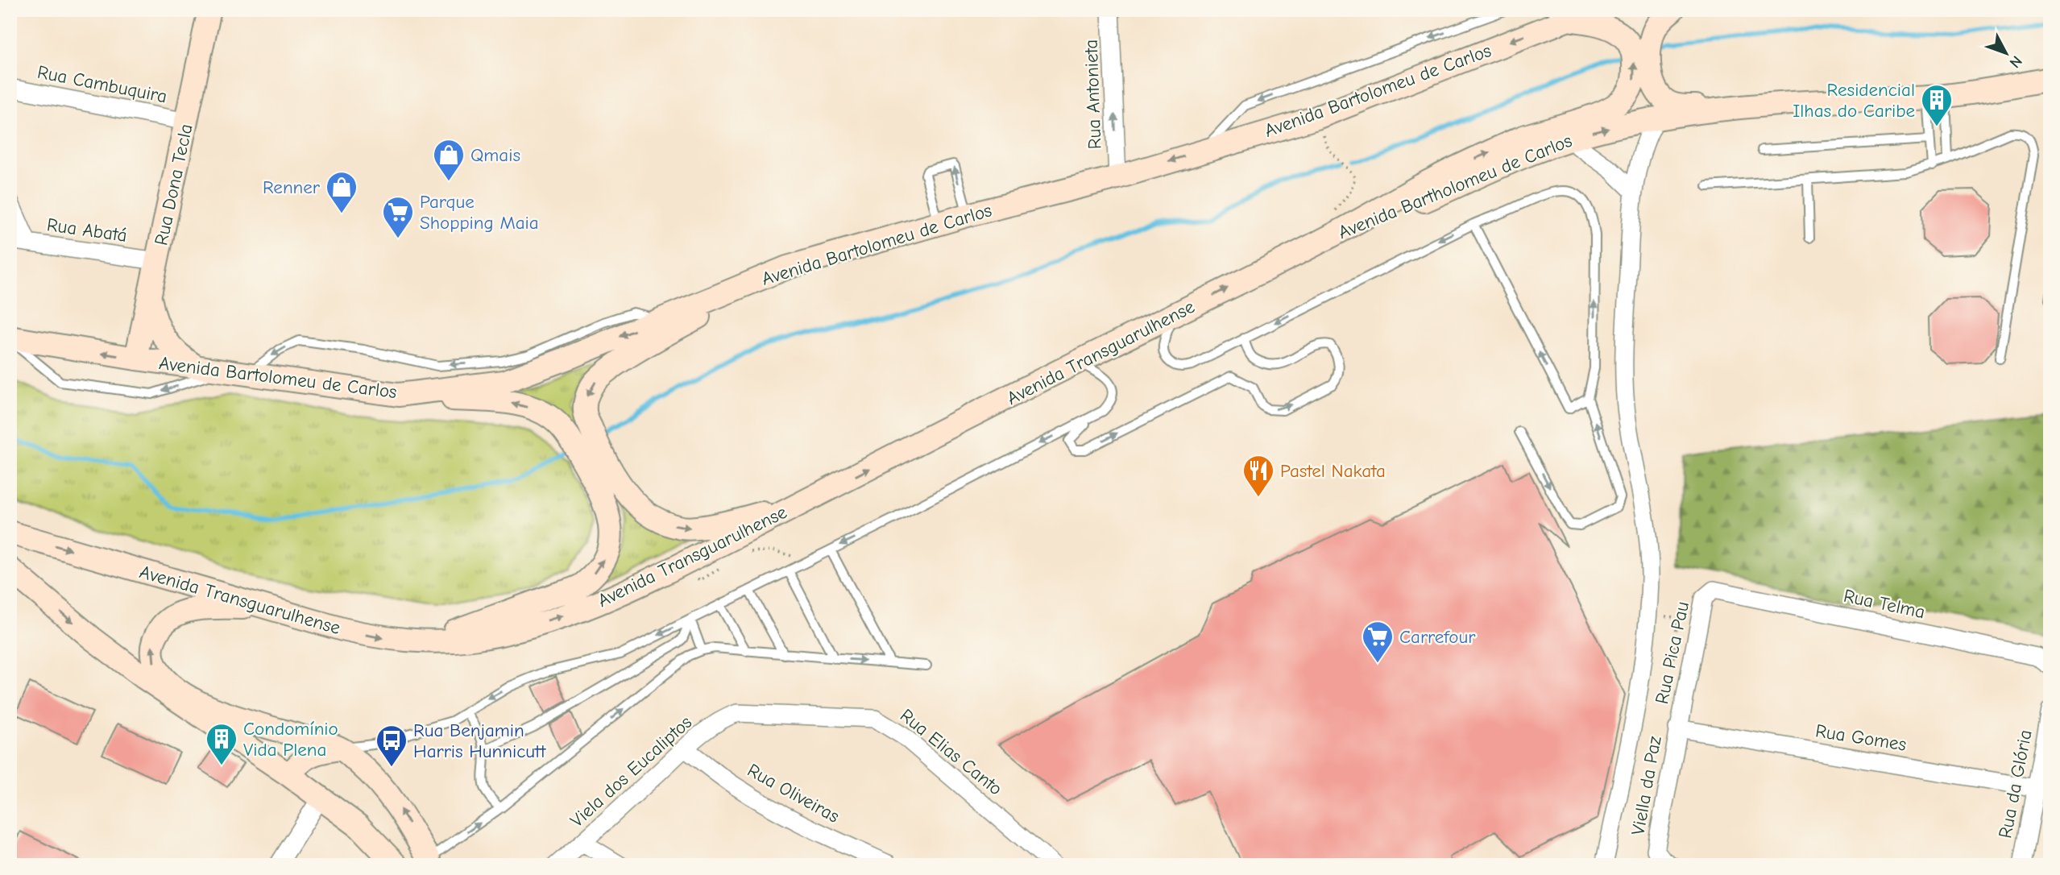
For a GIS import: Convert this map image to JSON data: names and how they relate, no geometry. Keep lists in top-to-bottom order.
{
  "streets": {
    "main road": [
      "Avenida Bartolomeu de Carlos",
      "Rua Dona Tecla",
      "Avenida Bartholomeu de Carlos",
      "Avenida Transguarulhense"
    ],
    "street": [
      "Rua Cambuquira",
      "Rua Antonieta",
      "Rua Abatá",
      "Rua Telma",
      "Rua Pica Pau",
      "Rua Gomes",
      "Rua Elias Canto",
      "Viela dos Eucaliptos",
      "Rua da Glória",
      "Viella da Paz",
      "Rua Oliveiras"
    ]
  },
  "crossings": [
    ["Rua Cambuquira", "Rua Dona Tecla"],
    ["Avenida Bartolomeu de Carlos", "Rua Antonieta"],
    ["Avenida Bartolomeu de Carlos", "Rua Dona Tecla"],
    ["Rua Dona Tecla", "Rua Abatá"],
    ["Avenida Bartholomeu de Carlos", "Avenida Transguarulhense"],
    ["Rua Telma", "Rua Pica Pau"],
    ["Rua Pica Pau", "Rua Gomes"],
    ["Rua Pica Pau", "Viella da Paz"],
    ["Rua Gomes", "Rua da Glória"],
    ["Rua Gomes", "Viella da Paz"],
    ["Rua Elias Canto", "Viela dos Eucaliptos"],
    ["Viela dos Eucaliptos", "Rua Oliveiras"]
  ],
  "one_way": ["Avenida Bartolomeu de Carlos", "Rua Antonieta", "Avenida Transguarulhense"],
  "places": {
    "building": ["Residencial Ilhas do Caribe", "Condomínio Vida Plena"],
    "shop": ["Qmais", "Renner"],
    "supermarket": ["Parque Shopping Maia", "Carrefour"],
    "restaurant": ["Pastel Nakata"],
    "bus stop": ["Rua Benjamin Harris Hunnicutt"]
  },
  "north": "bottom right"
}
